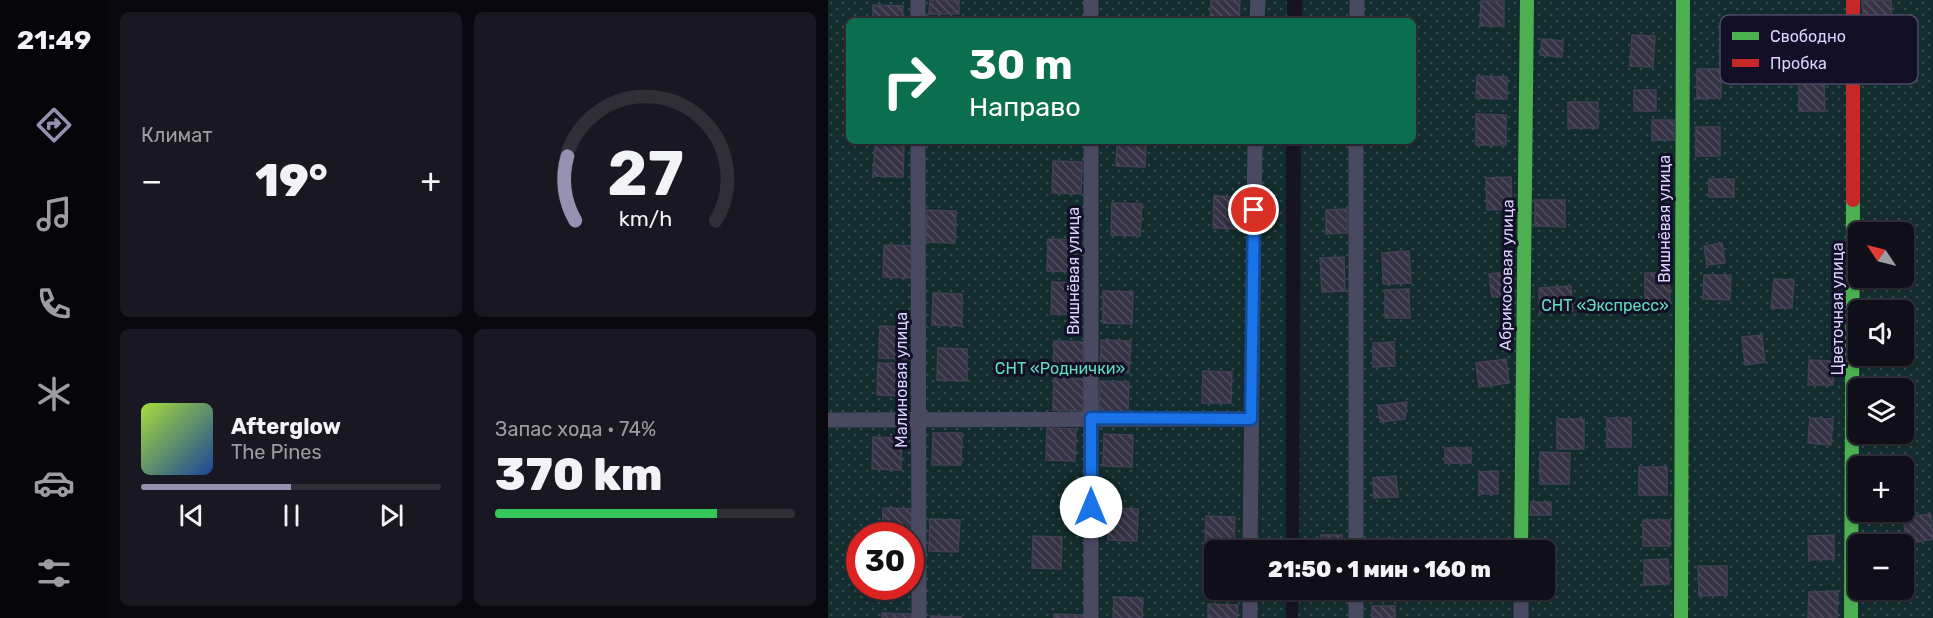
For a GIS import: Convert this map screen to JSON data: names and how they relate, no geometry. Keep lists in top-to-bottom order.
{
  "streets": {
    "street": [
      "Вишнёвая улица",
      "Абрикосовая улица",
      "Цветочная улица",
      "Малиновая улица"
    ]
  },
  "parks": ["СНТ «Экспресс»", "СНТ «Роднички»"],
  "legend": ["Свободно", "Пробка"],
  "north": "top left",
  "page": {
    "tabs": "21:49",
    "tile": [
      "Климат",
      ["Запас хода · 74%", "370 km"]
    ],
    "turn": ["30 m", "Направо"],
    "heat": ["−", "19°", "+"],
    "map_buttons": ["+", "−"],
    "song": ["Afterglow", "The Pines"],
    "limit": "30",
    "trip": "21:50 · 1 мин · 160 m",
    "gauge": ["27", "km/h"]
  }
}
